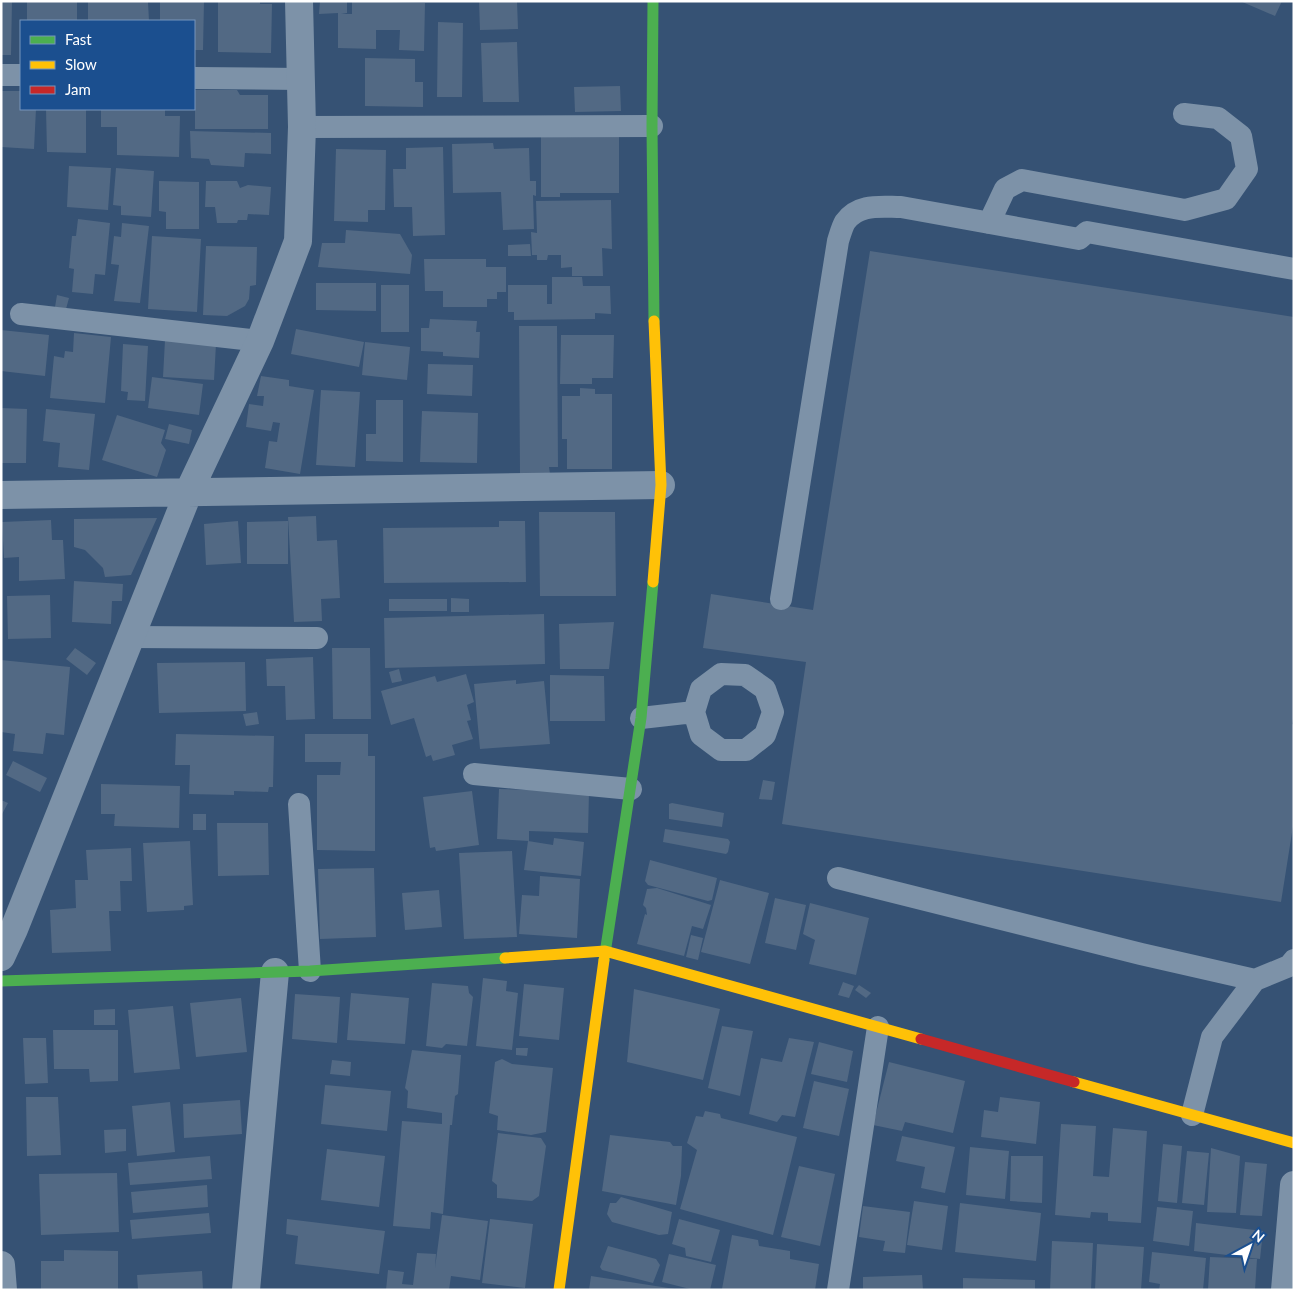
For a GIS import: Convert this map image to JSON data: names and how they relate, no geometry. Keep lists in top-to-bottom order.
{
  "legend": ["Fast", "Slow", "Jam"],
  "north": "top right"
}
